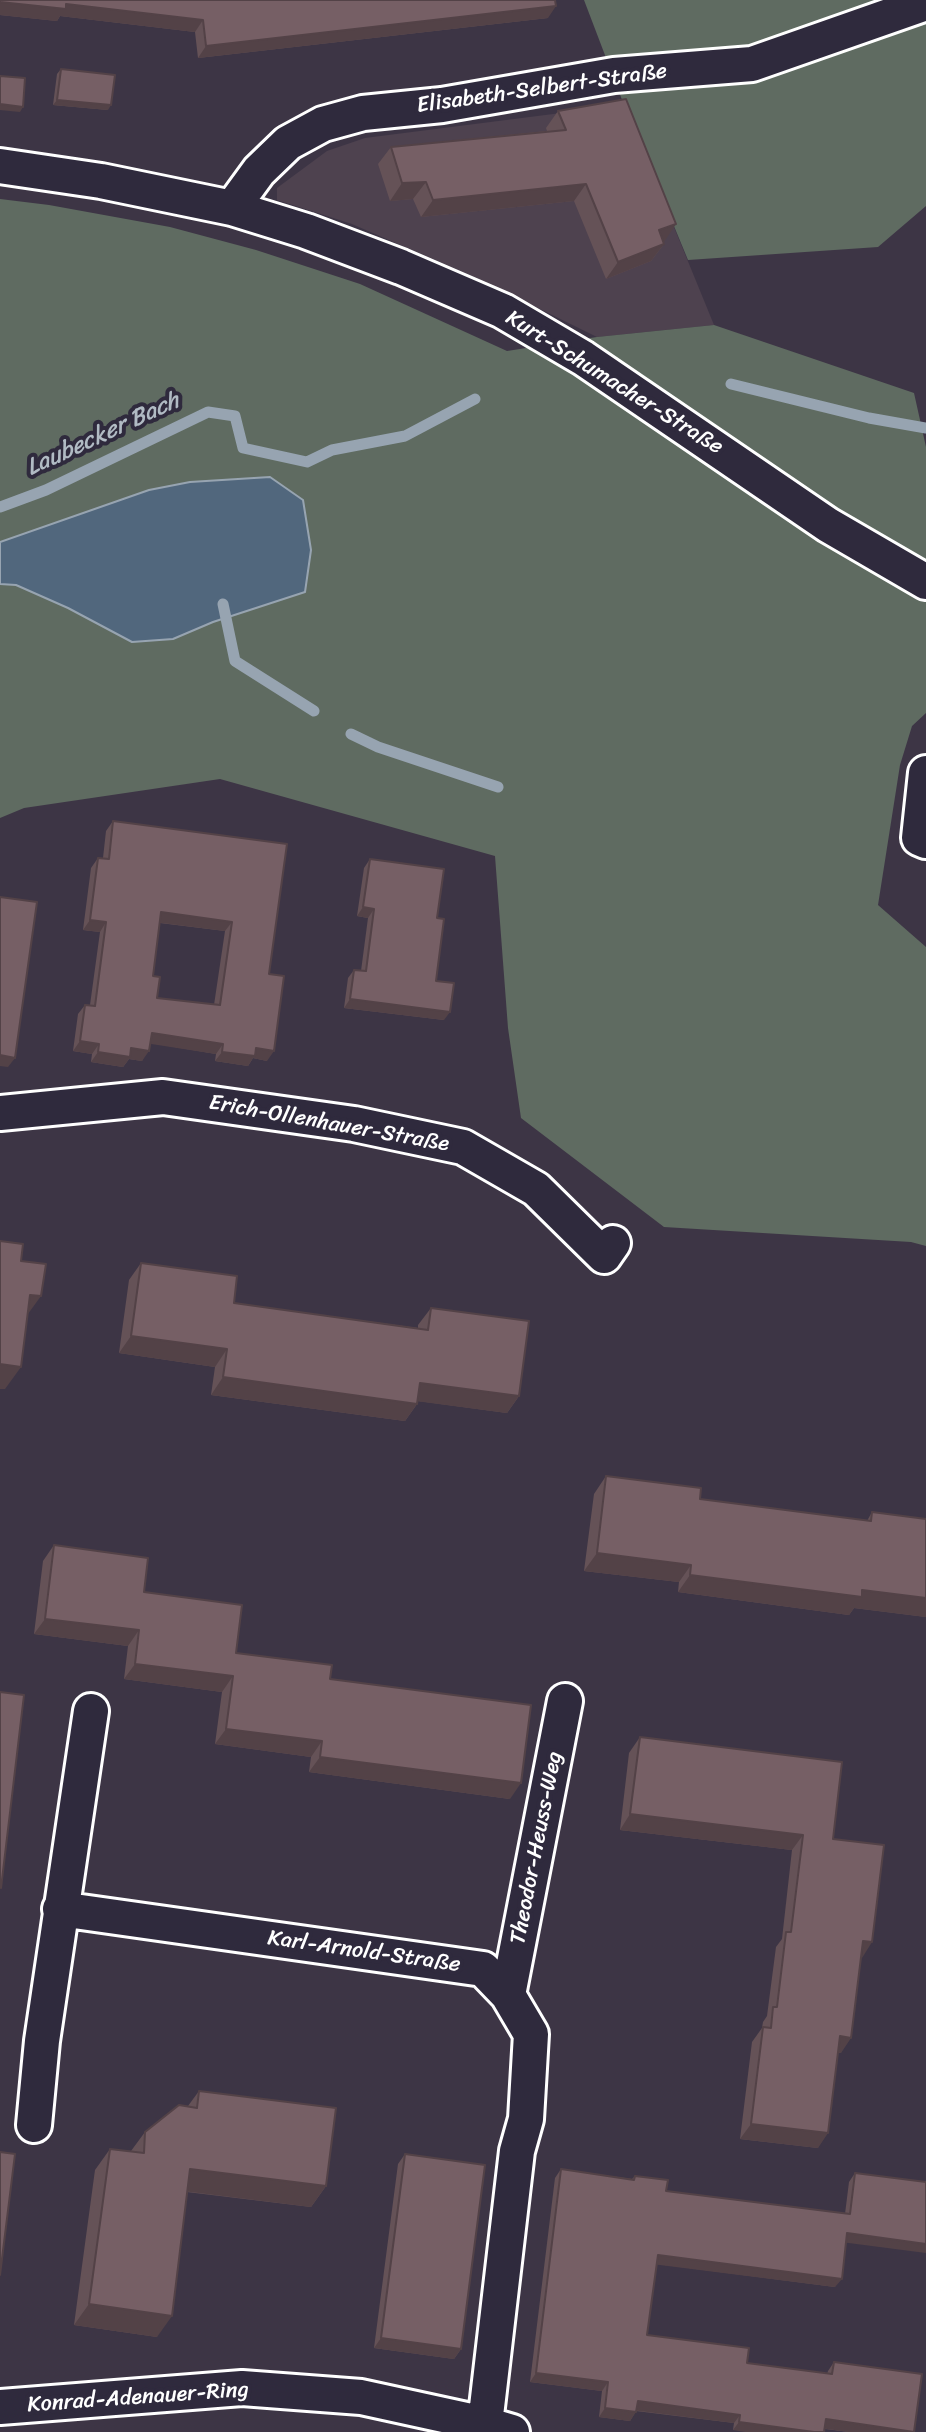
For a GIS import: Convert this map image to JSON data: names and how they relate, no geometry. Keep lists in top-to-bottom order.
{
  "streets": {
    "street": [
      "Elisabeth-Selbert-Straße",
      "Kurt-Schumacher-Straße",
      "Erich-Ollenhauer-Straße",
      "Theodor-Heuss-Weg",
      "Karl-Arnold-Straße",
      "Konrad-Adenauer-Ring"
    ]
  },
  "crossings": [
    ["Elisabeth-Selbert-Straße", "Kurt-Schumacher-Straße"],
    ["Theodor-Heuss-Weg", "Karl-Arnold-Straße"],
    ["Karl-Arnold-Straße", "Konrad-Adenauer-Ring"]
  ],
  "water": ["Laubecker Bach"]
}
